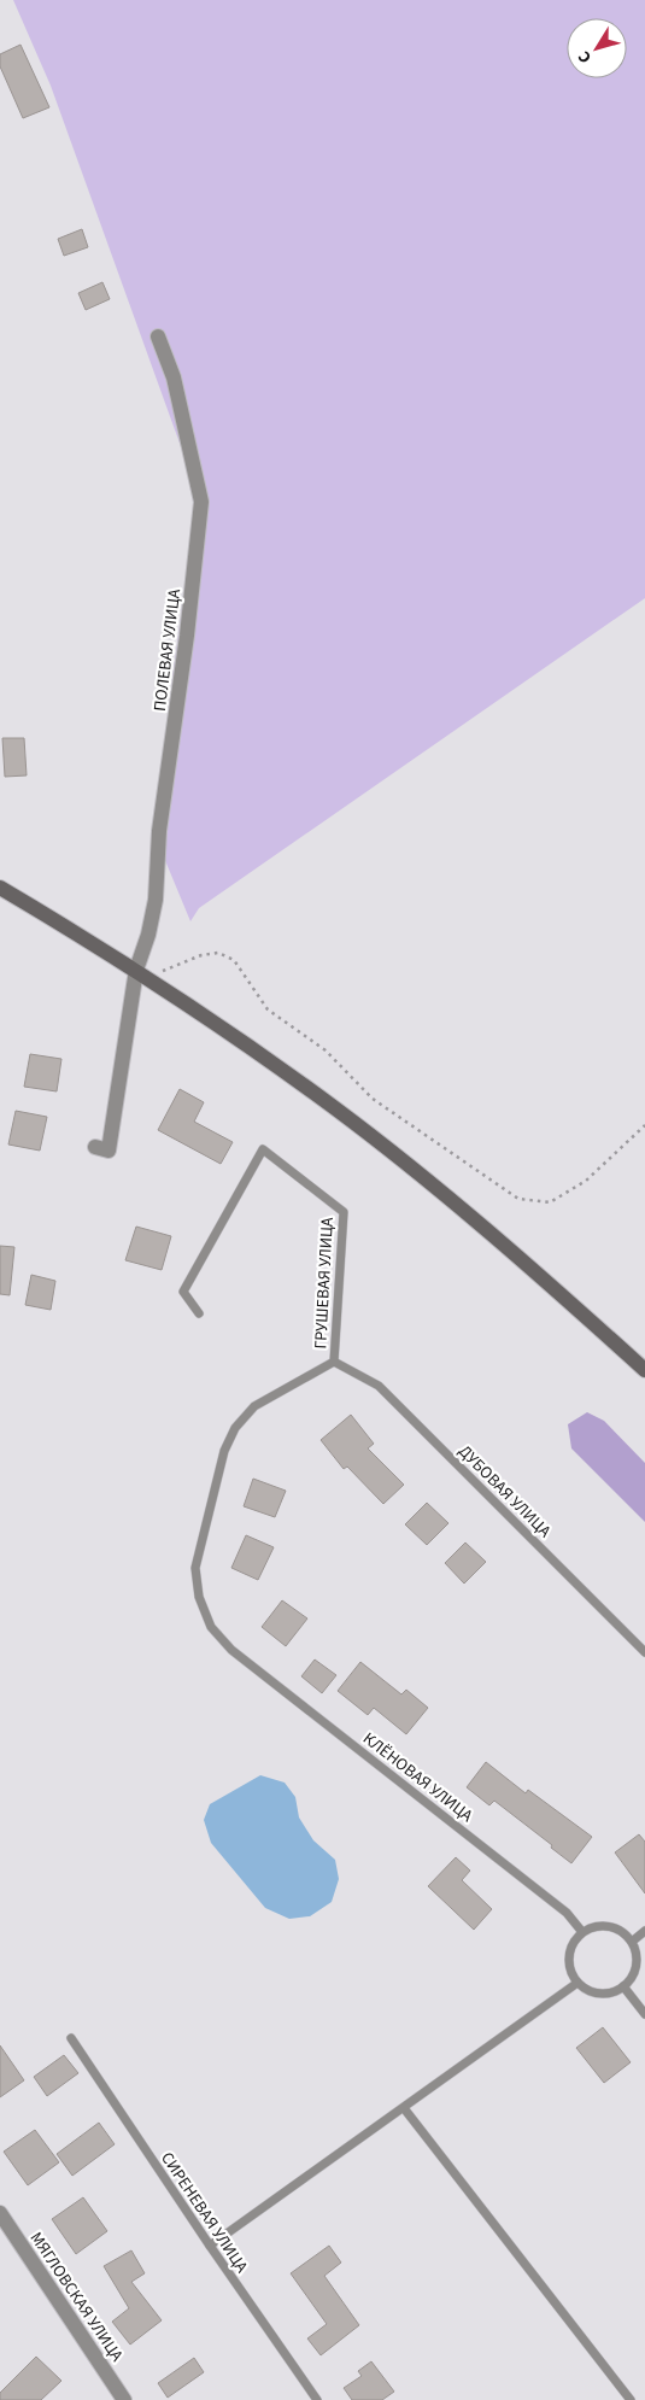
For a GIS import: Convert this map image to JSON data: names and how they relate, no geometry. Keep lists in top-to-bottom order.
{
  "streets": {
    "street": ["ПОЛЕВАЯ УЛИЦА", "МЯГЛОВСКАЯ УЛИЦА"],
    "lane": [
      "ГРУШЕВАЯ УЛИЦА",
      "ДУБОВАЯ УЛИЦА",
      "КЛЁНОВАЯ УЛИЦА",
      "СИРЕНЕВАЯ УЛИЦА"
    ]
  },
  "crossings": [
    ["ГРУШЕВАЯ УЛИЦА", "ДУБОВАЯ УЛИЦА"],
    ["ГРУШЕВАЯ УЛИЦА", "КЛЁНОВАЯ УЛИЦА"]
  ],
  "north": "bottom left"
}
